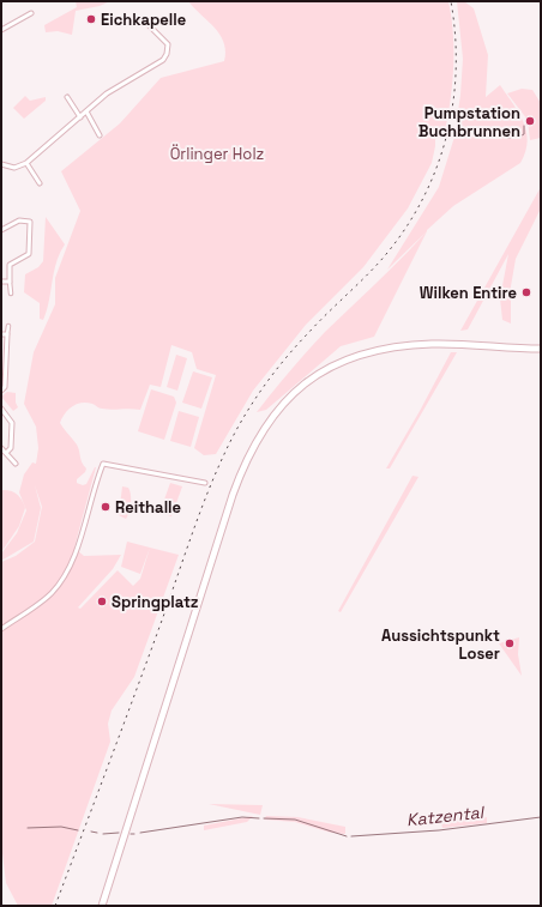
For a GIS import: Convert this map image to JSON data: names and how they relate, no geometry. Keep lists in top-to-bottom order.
{
  "water": ["Katzental"],
  "parks": ["Örlinger Holz"],
  "places": [
    "Eichkapelle",
    "Pumpstation Buchbrunnen",
    "Wilken Entire",
    "Reithalle",
    "Springplatz",
    "Aussichtspunkt Loser"
  ]
}
